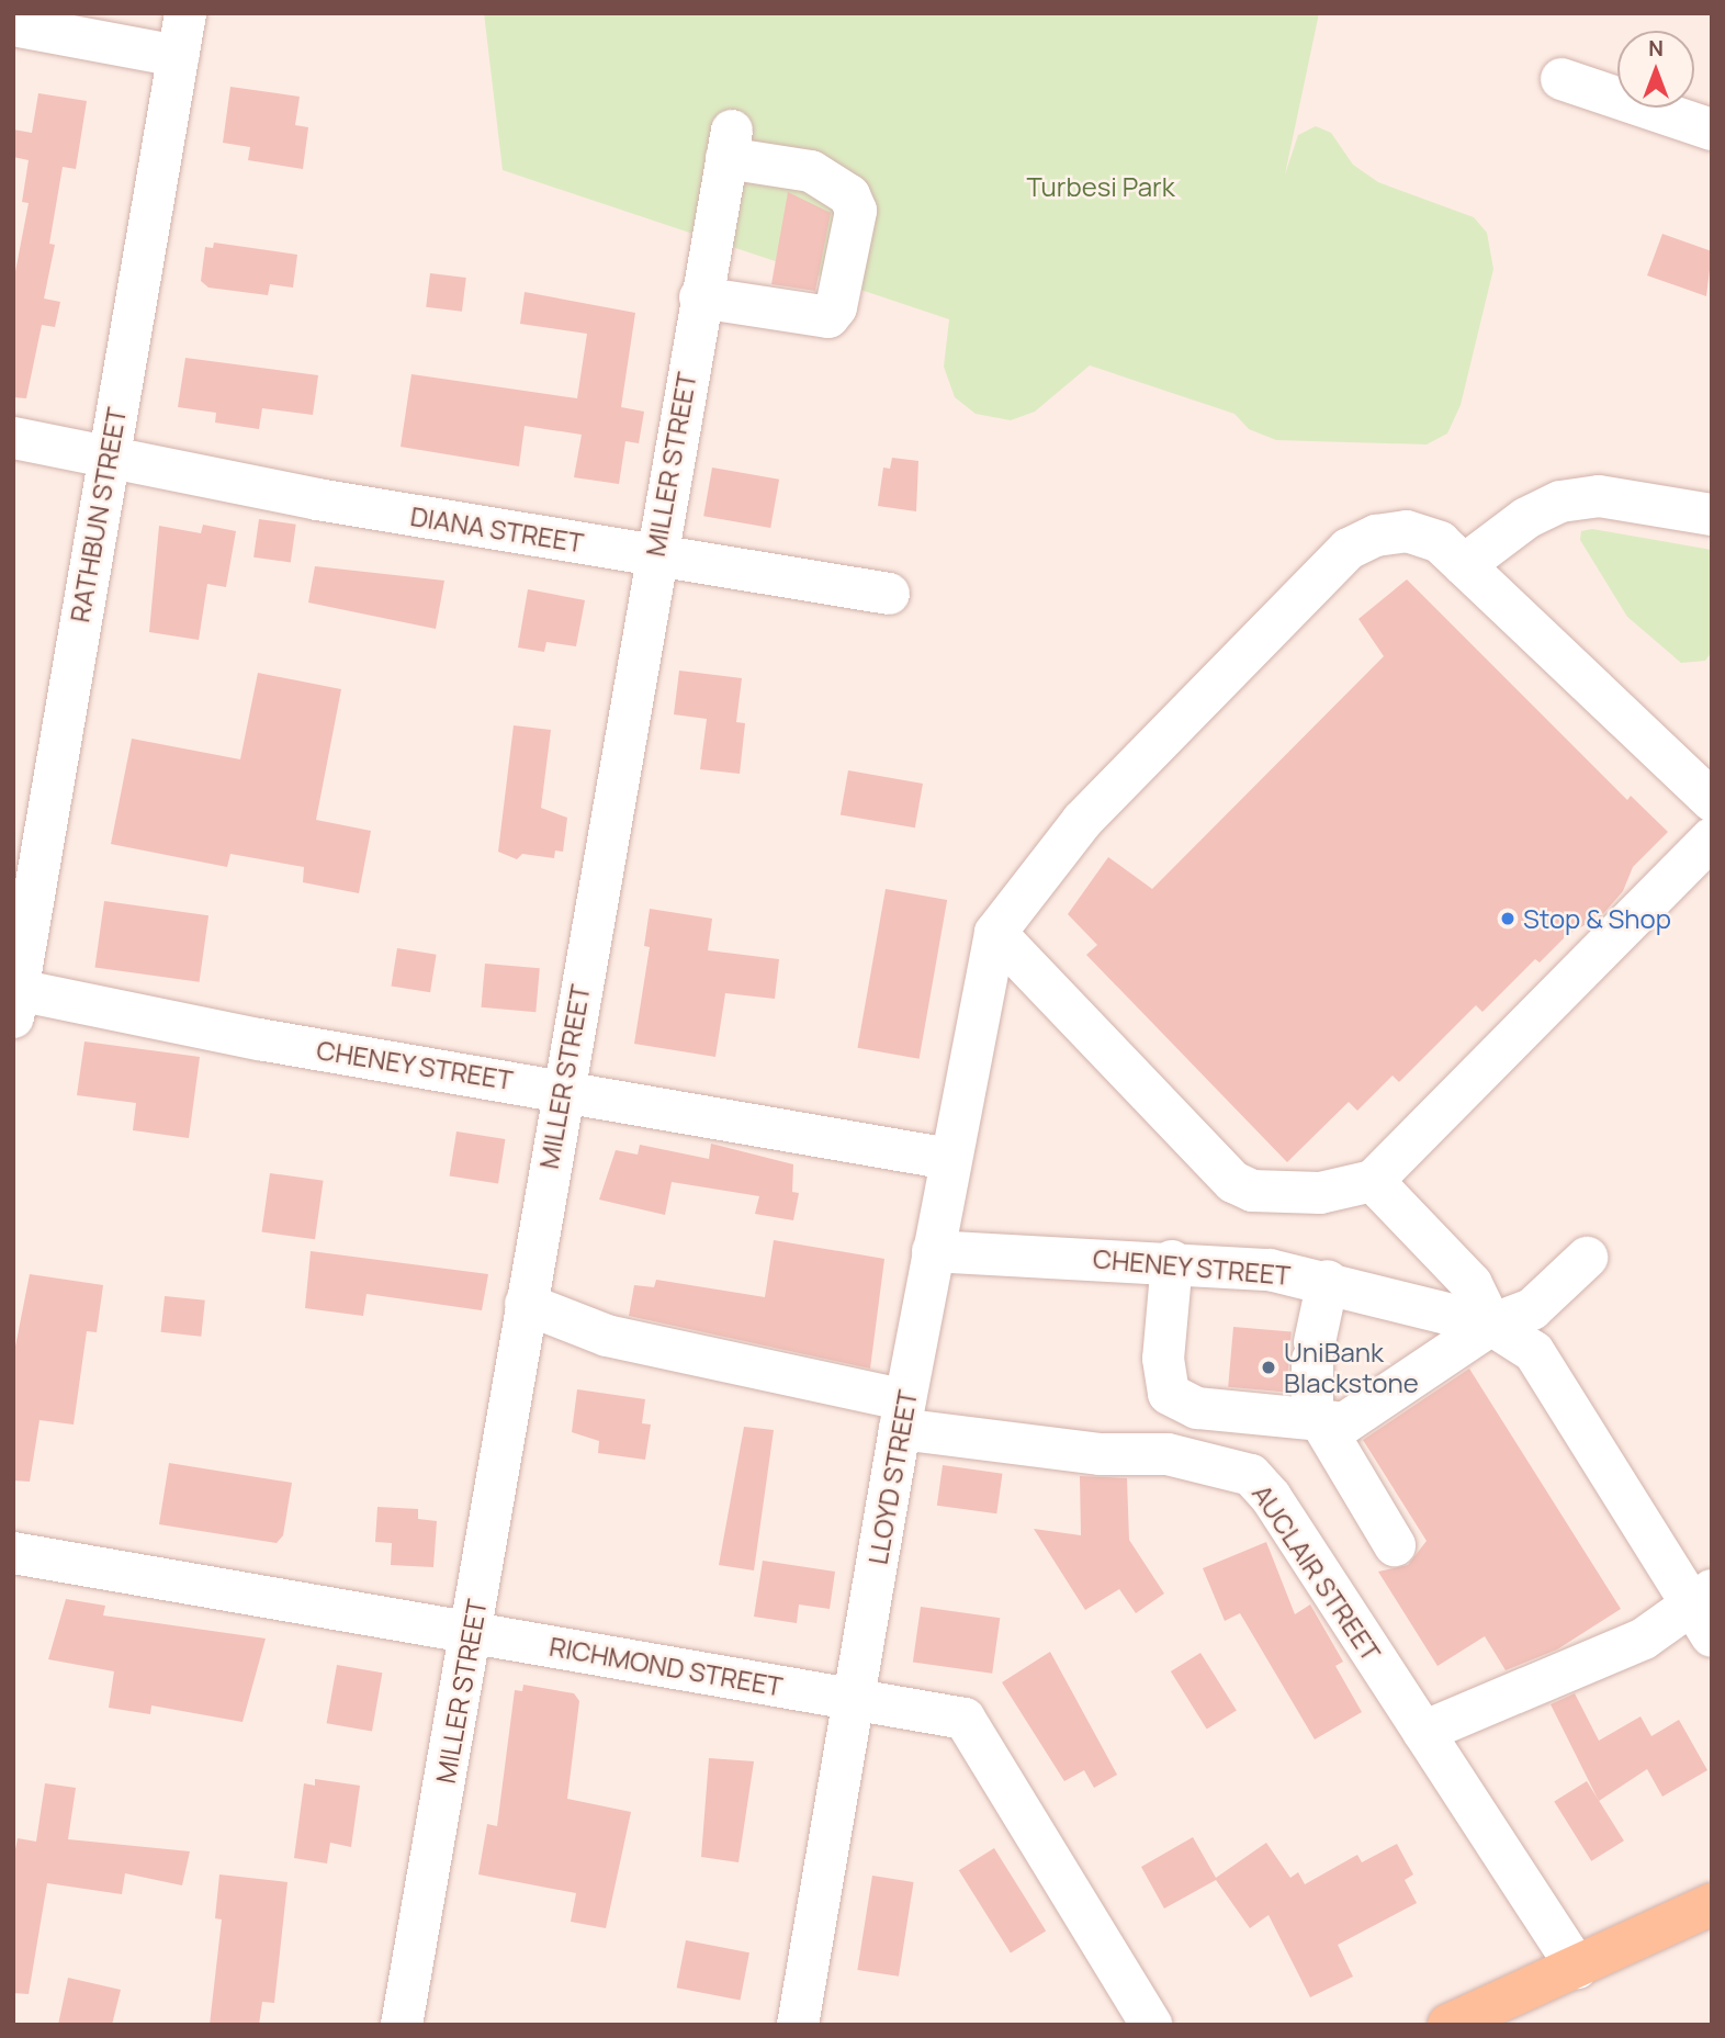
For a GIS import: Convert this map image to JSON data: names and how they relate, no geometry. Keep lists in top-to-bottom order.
{
  "streets": {
    "street": [
      "MILLER STREET",
      "RATHBUN STREET",
      "DIANA STREET",
      "CHENEY STREET",
      "LLOYD STREET",
      "AUCLAIR STREET",
      "RICHMOND STREET"
    ]
  },
  "crossings": [
    ["MILLER STREET", "DIANA STREET"],
    ["MILLER STREET", "CHENEY STREET"],
    ["MILLER STREET", "AUCLAIR STREET"],
    ["MILLER STREET", "RICHMOND STREET"],
    ["RATHBUN STREET", "DIANA STREET"],
    ["RATHBUN STREET", "CHENEY STREET"],
    ["CHENEY STREET", "LLOYD STREET"],
    ["LLOYD STREET", "AUCLAIR STREET"],
    ["LLOYD STREET", "RICHMOND STREET"]
  ],
  "parks": ["Turbesi Park"],
  "places": ["Stop & Shop", "UniBank Blackstone"],
  "north": "top"
}
